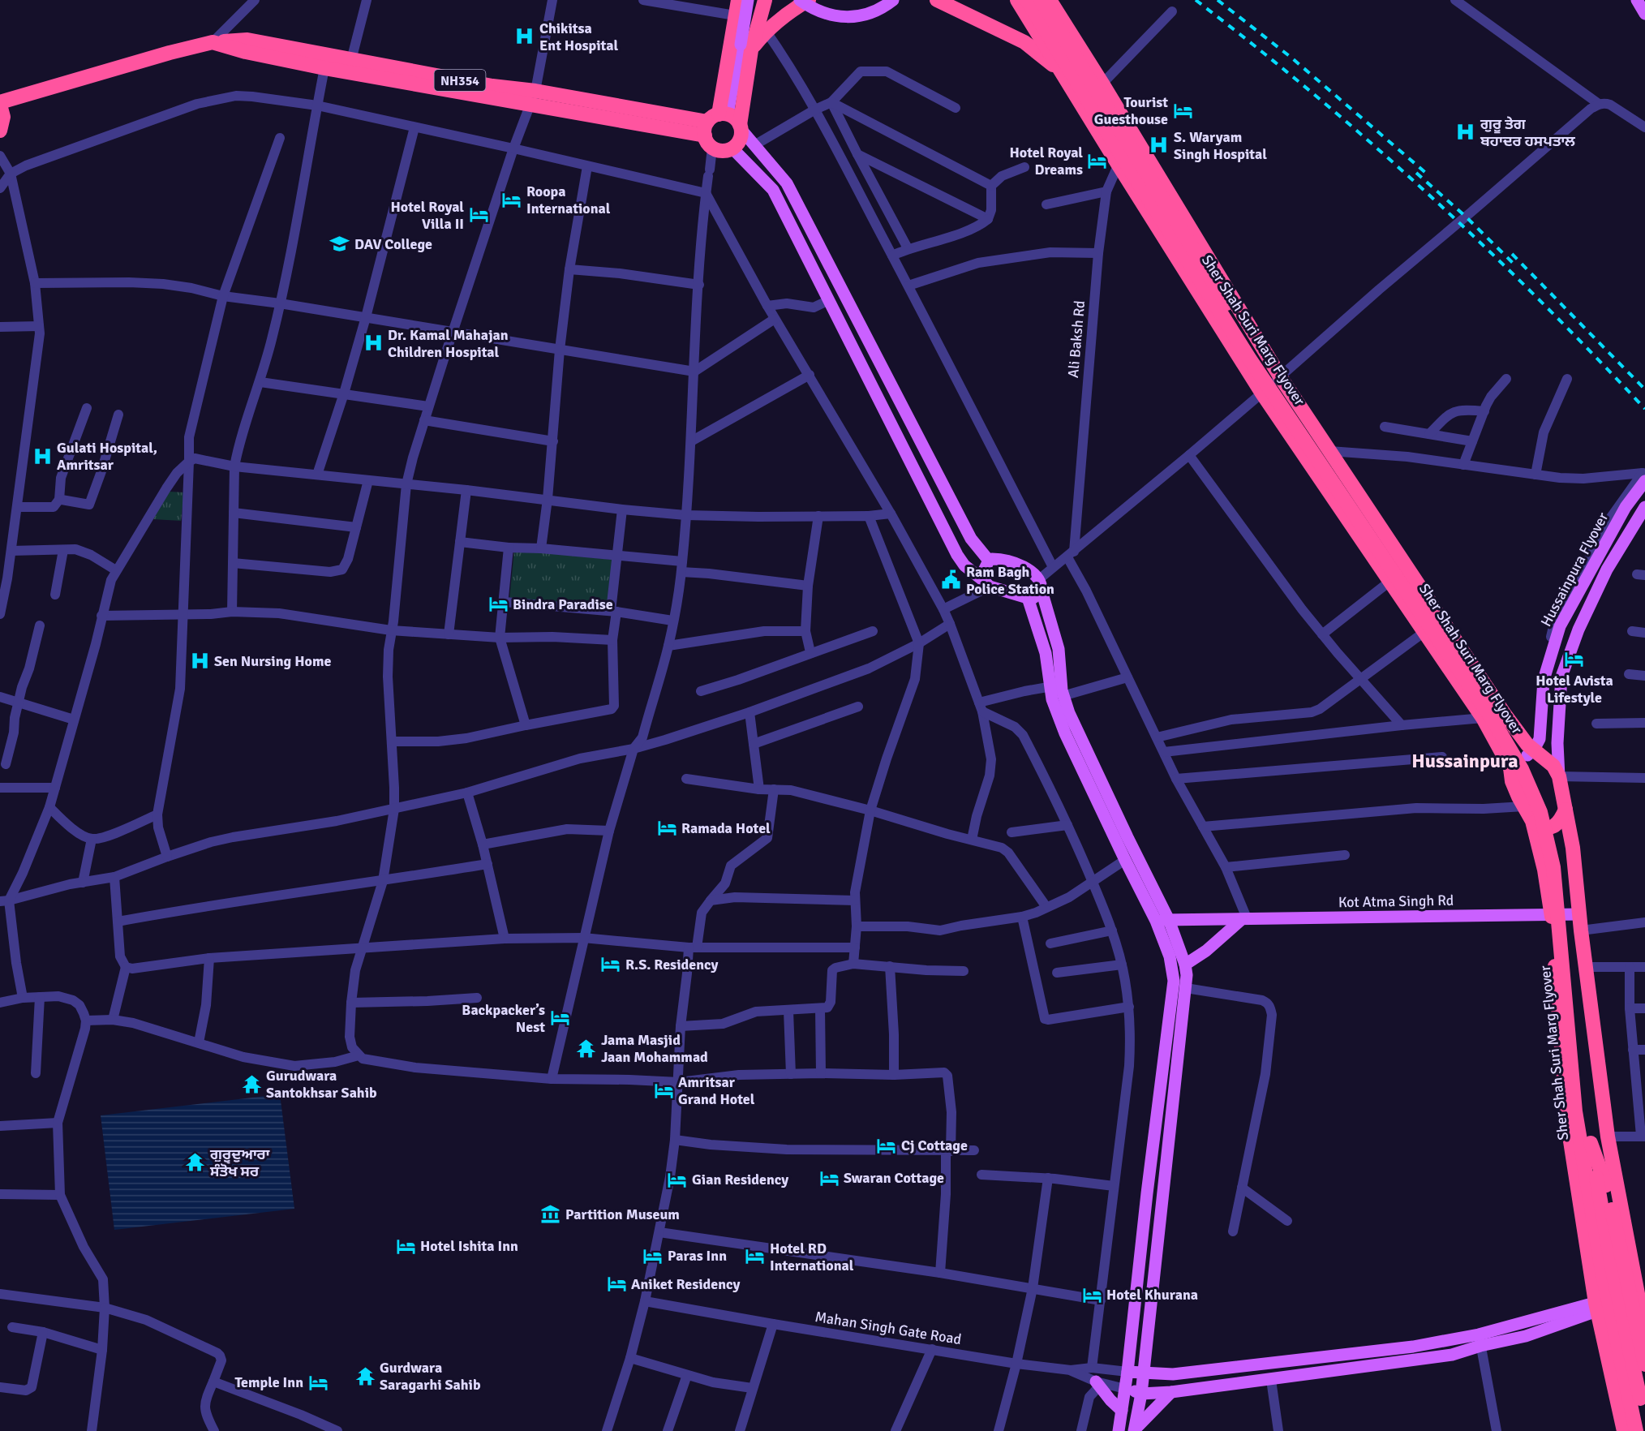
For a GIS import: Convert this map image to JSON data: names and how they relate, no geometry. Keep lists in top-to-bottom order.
{
  "streets": {
    "highway": ["NH354", "Sher Shah Suri Marg Flyover"],
    "main road": ["Hussainpura Flyover", "Kot Atma Singh Rd"],
    "street": ["Ali Baksh Rd", "Mahan Singh Gate Road"]
  },
  "districts": ["Hussainpura"],
  "places": {
    "hospital": [
      "Chikitsa Ent Hospital",
      "ਗੁਰੂ ਤੇਗ ਬਹਾਦਰ ਹਸਪਤਾਲ",
      "S. Waryam Singh Hospital",
      "Dr. Kamal Mahajan Children Hospital",
      "Gulati Hospital, Amritsar",
      "Sen Nursing Home"
    ],
    "hotel": [
      "Tourist Guesthouse",
      "Hotel Royal Dreams",
      "Roopa International",
      "Hotel Royal Villa II",
      "Bindra Paradise",
      "Hotel Avista Lifestyle",
      "Ramada Hotel",
      "R.S. Residency",
      "Backpacker’s Nest",
      "Amritsar Grand Hotel",
      "Cj Cottage",
      "Swaran Cottage",
      "Gian Residency",
      "Hotel Ishita Inn",
      "Paras Inn",
      "Hotel RD International",
      "Aniket Residency",
      "Hotel Khurana",
      "Temple Inn"
    ],
    "school or university": ["DAV College"],
    "public building": ["Ram Bagh Police Station"],
    "temple": [
      "Jama Masjid Jaan Mohammad",
      "Gurudwara Santokhsar Sahib",
      "ਗੁਰੂਦੁਆਰਾ ਸੰਤੋਖ ਸਰ",
      "Gurdwara Saragarhi Sahib"
    ],
    "museum": ["Partition Museum"]
  }
}
